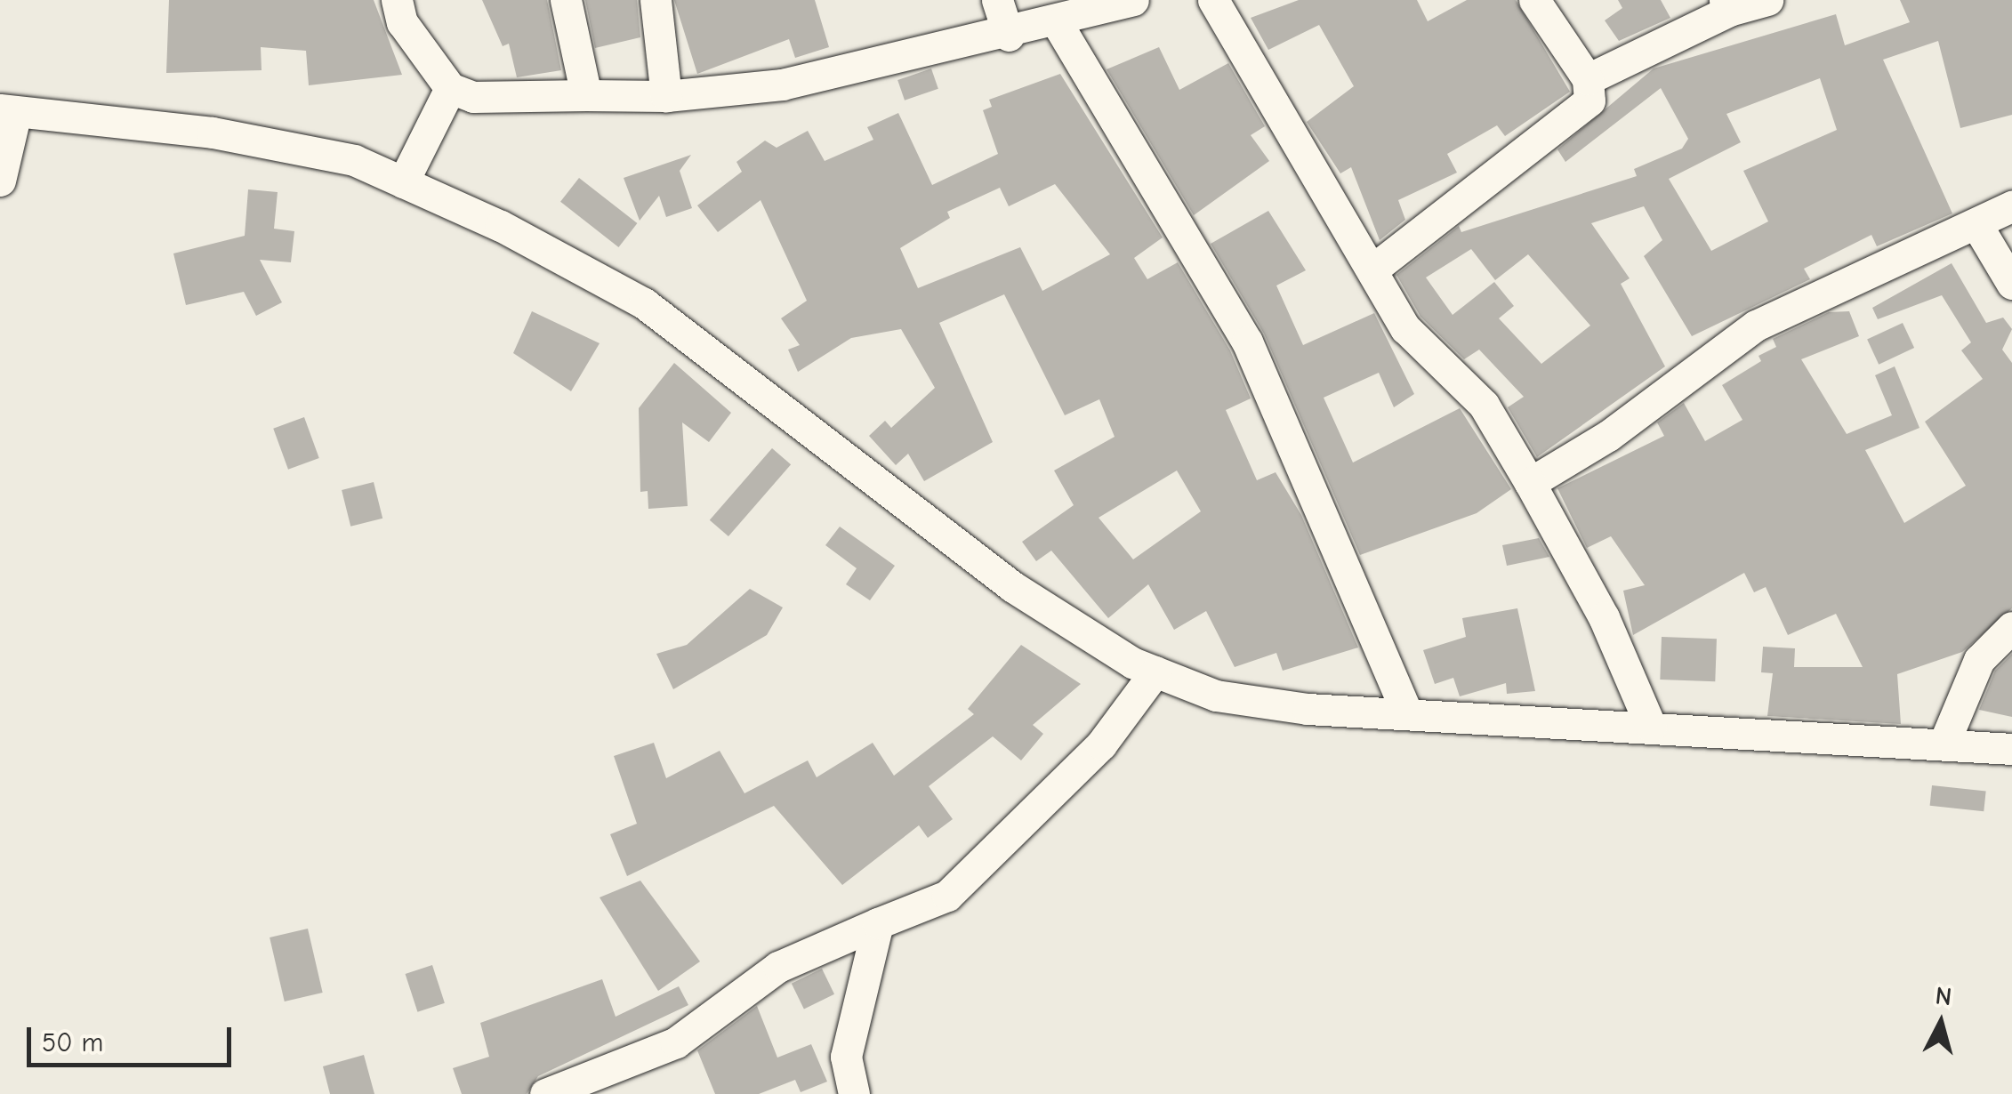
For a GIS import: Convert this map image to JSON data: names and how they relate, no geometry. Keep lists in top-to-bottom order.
{
  "scale_bar": "50 m",
  "north": "top"
}
